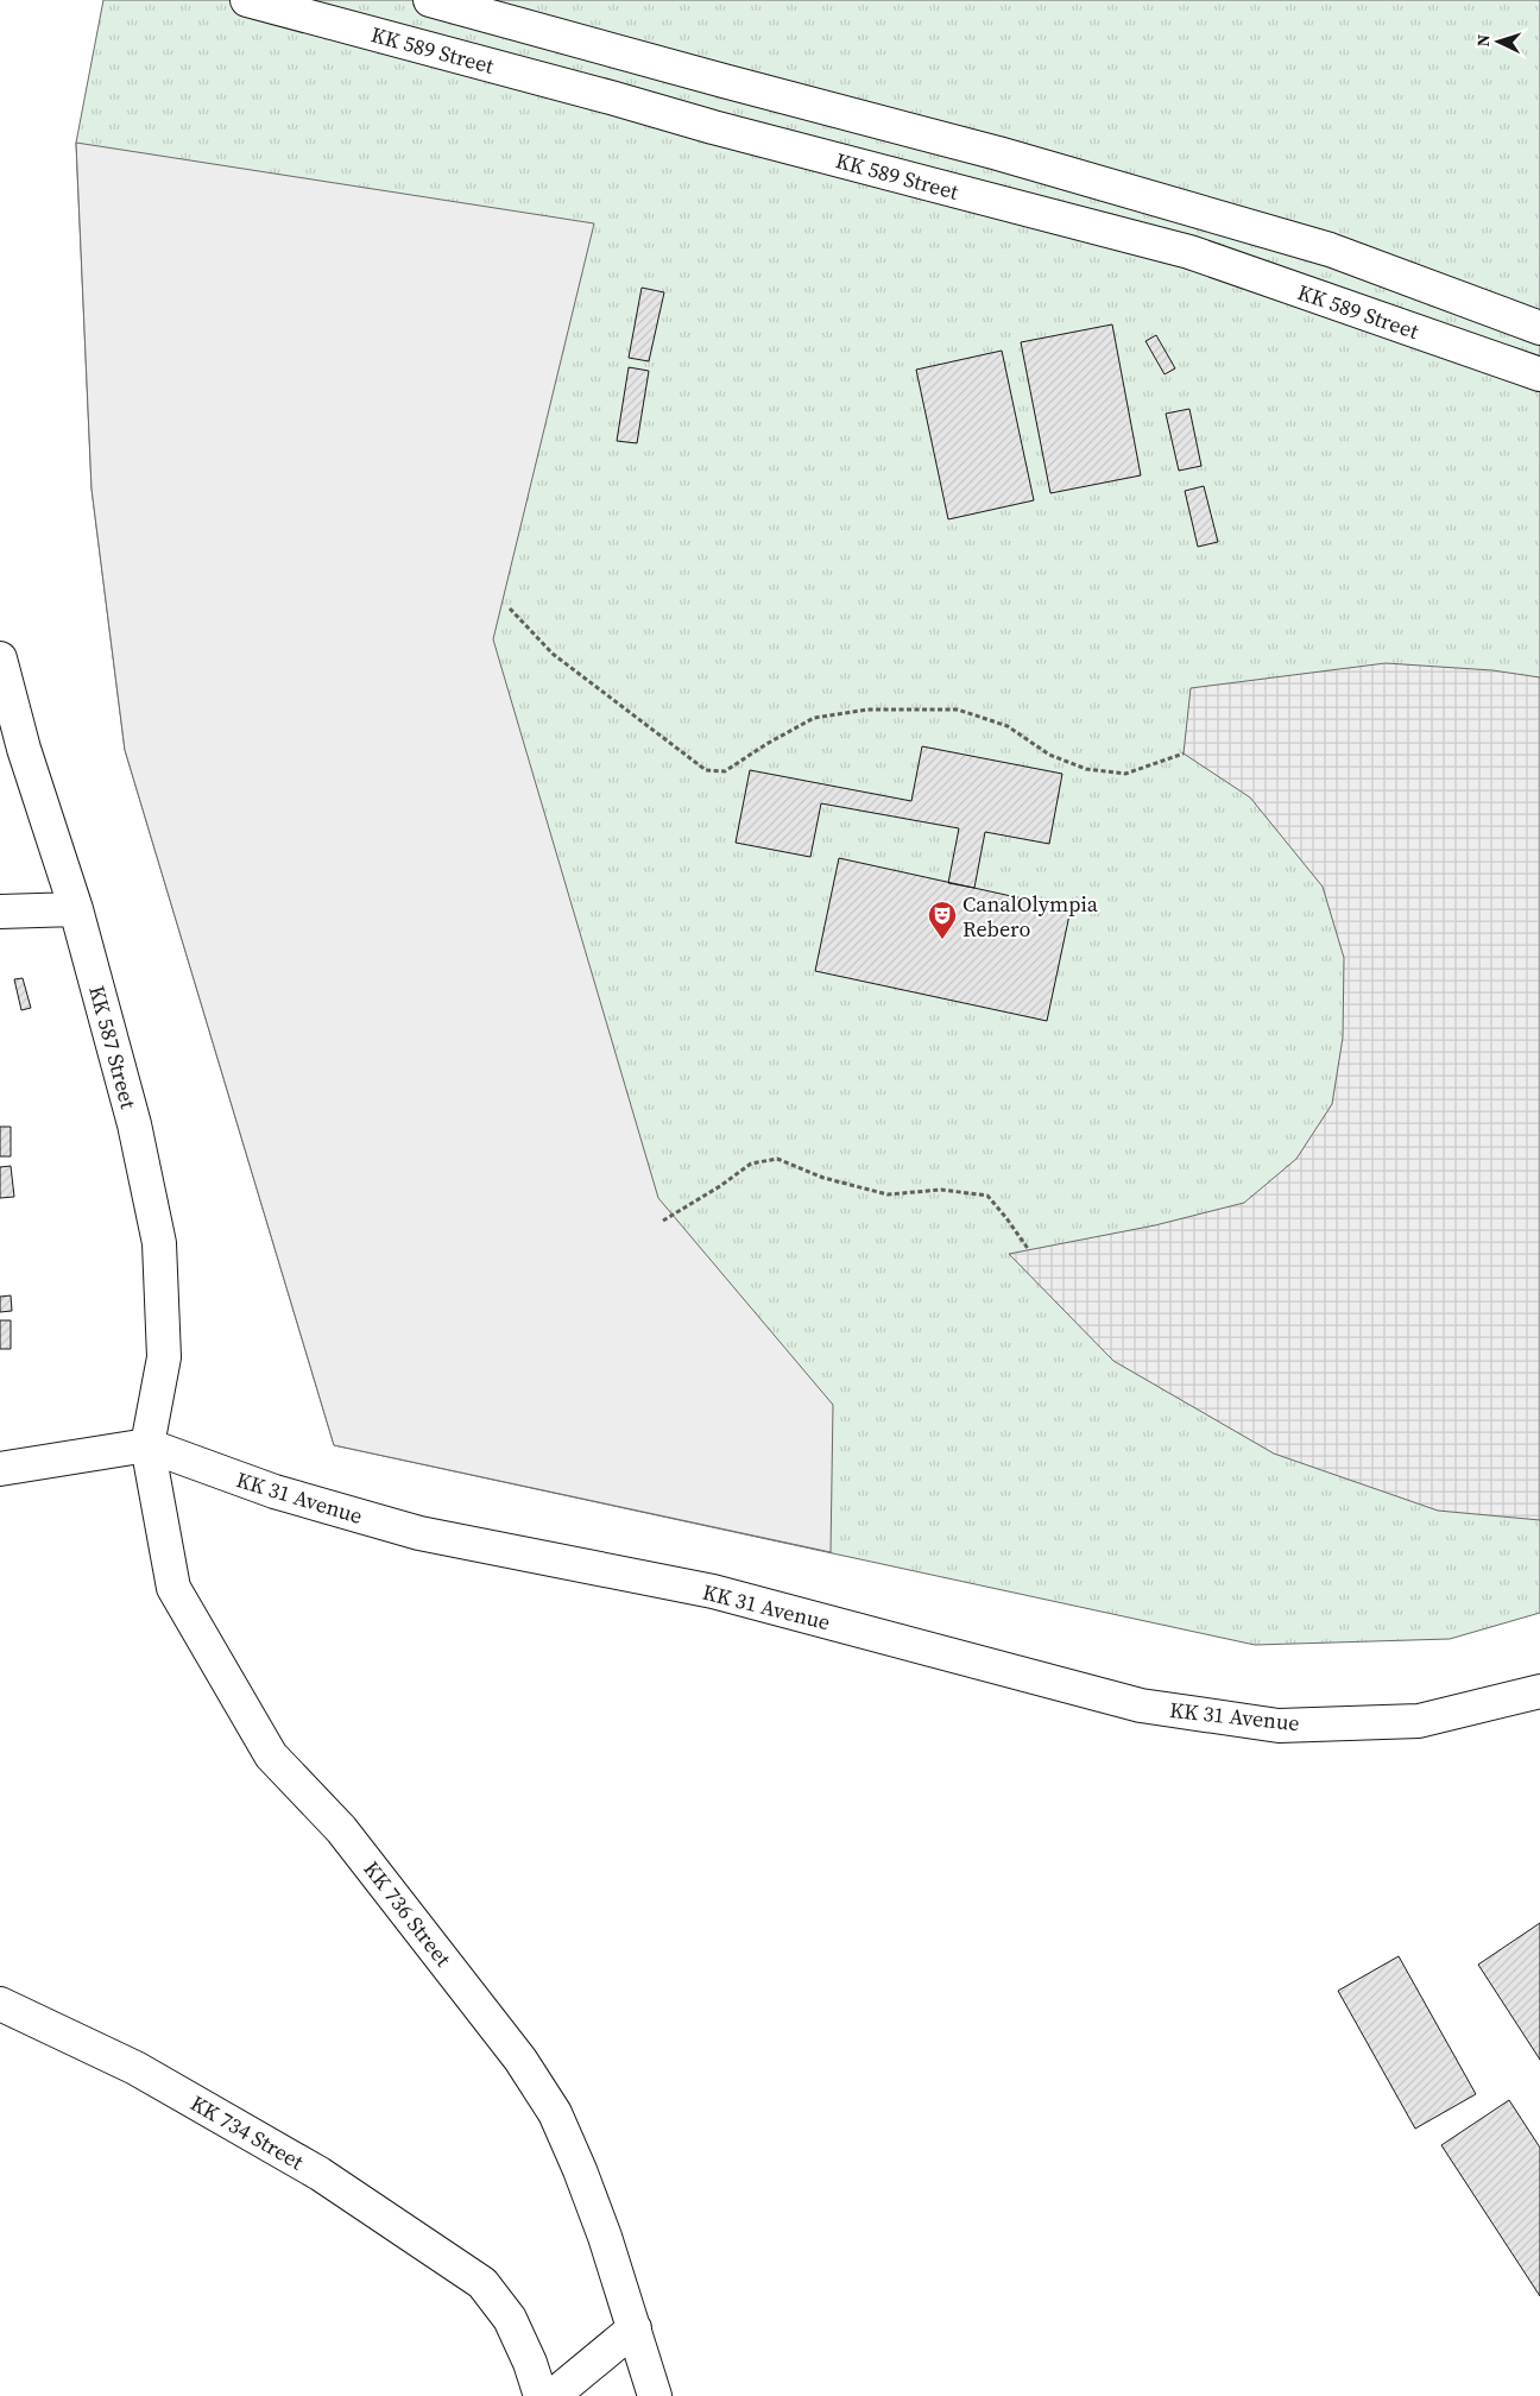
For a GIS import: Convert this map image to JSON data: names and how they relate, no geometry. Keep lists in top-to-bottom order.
{
  "streets": {
    "street": [
      "KK 589 Street",
      "KK 587 Street",
      "KK 31 Avenue",
      "KK 736 Street",
      "KK 734 Street"
    ]
  },
  "crossings": [
    ["KK 587 Street", "KK 31 Avenue"],
    ["KK 587 Street", "KK 736 Street"],
    ["KK 31 Avenue", "KK 736 Street"]
  ],
  "places": {
    "theatre": ["CanalOlympia Rebero"]
  },
  "north": "left"
}
